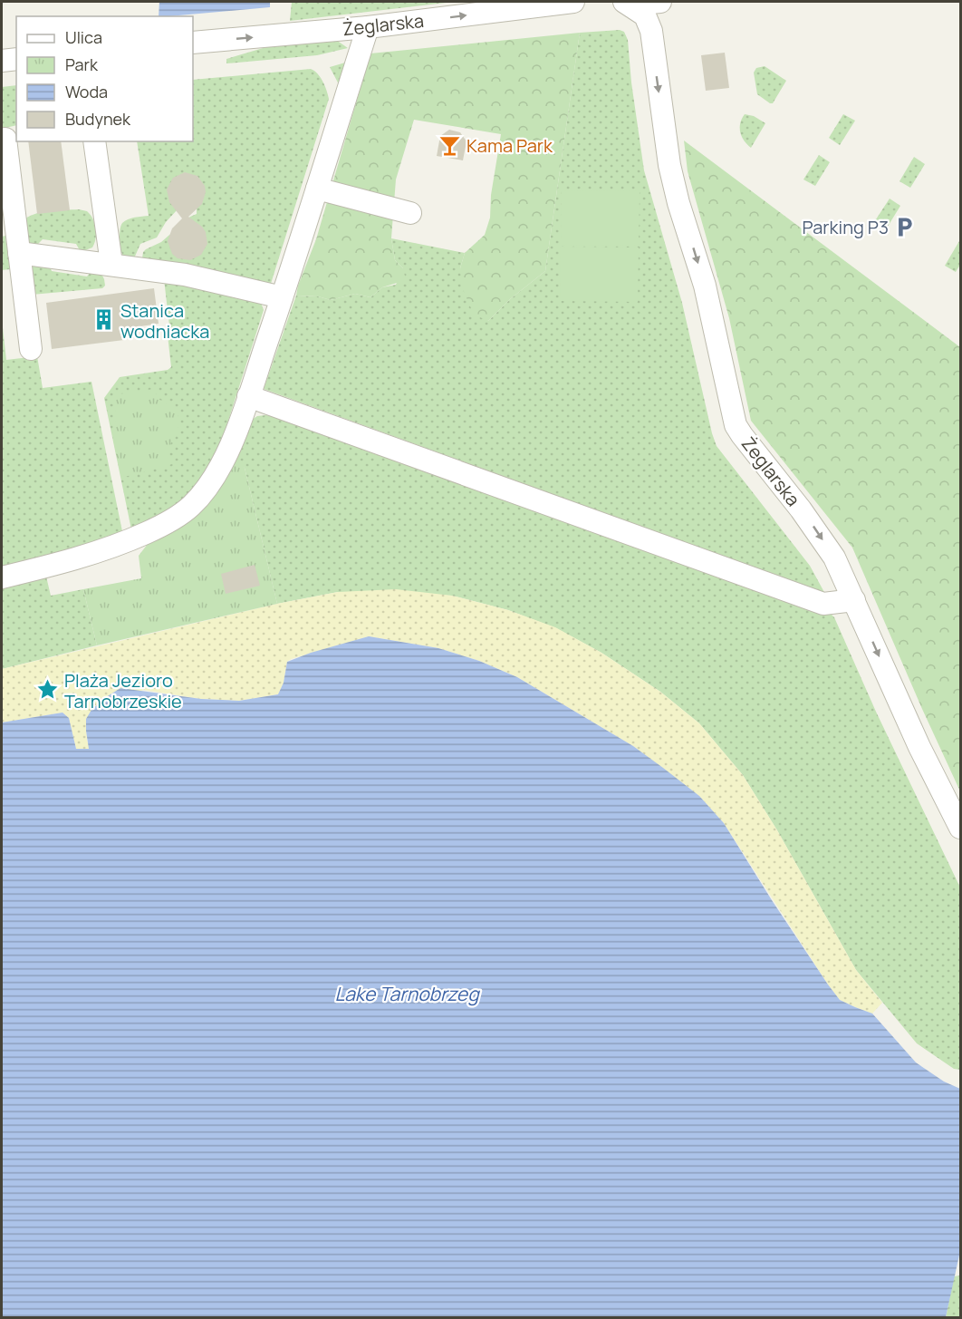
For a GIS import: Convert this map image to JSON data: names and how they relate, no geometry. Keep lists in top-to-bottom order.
{
  "streets": {
    "street": ["Żeglarska"]
  },
  "one_way": ["Żeglarska"],
  "water": ["Lake Tarnobrzeg"],
  "places": {
    "bar": ["Kama Park"],
    "parking": ["Parking P3"],
    "building": ["Stanica wodniacka"],
    "place": ["Plaża Jezioro Tarnobrzeskie"]
  },
  "legend": [
    "Ulica",
    "Park",
    "Woda",
    "Budynek"
  ]
}
